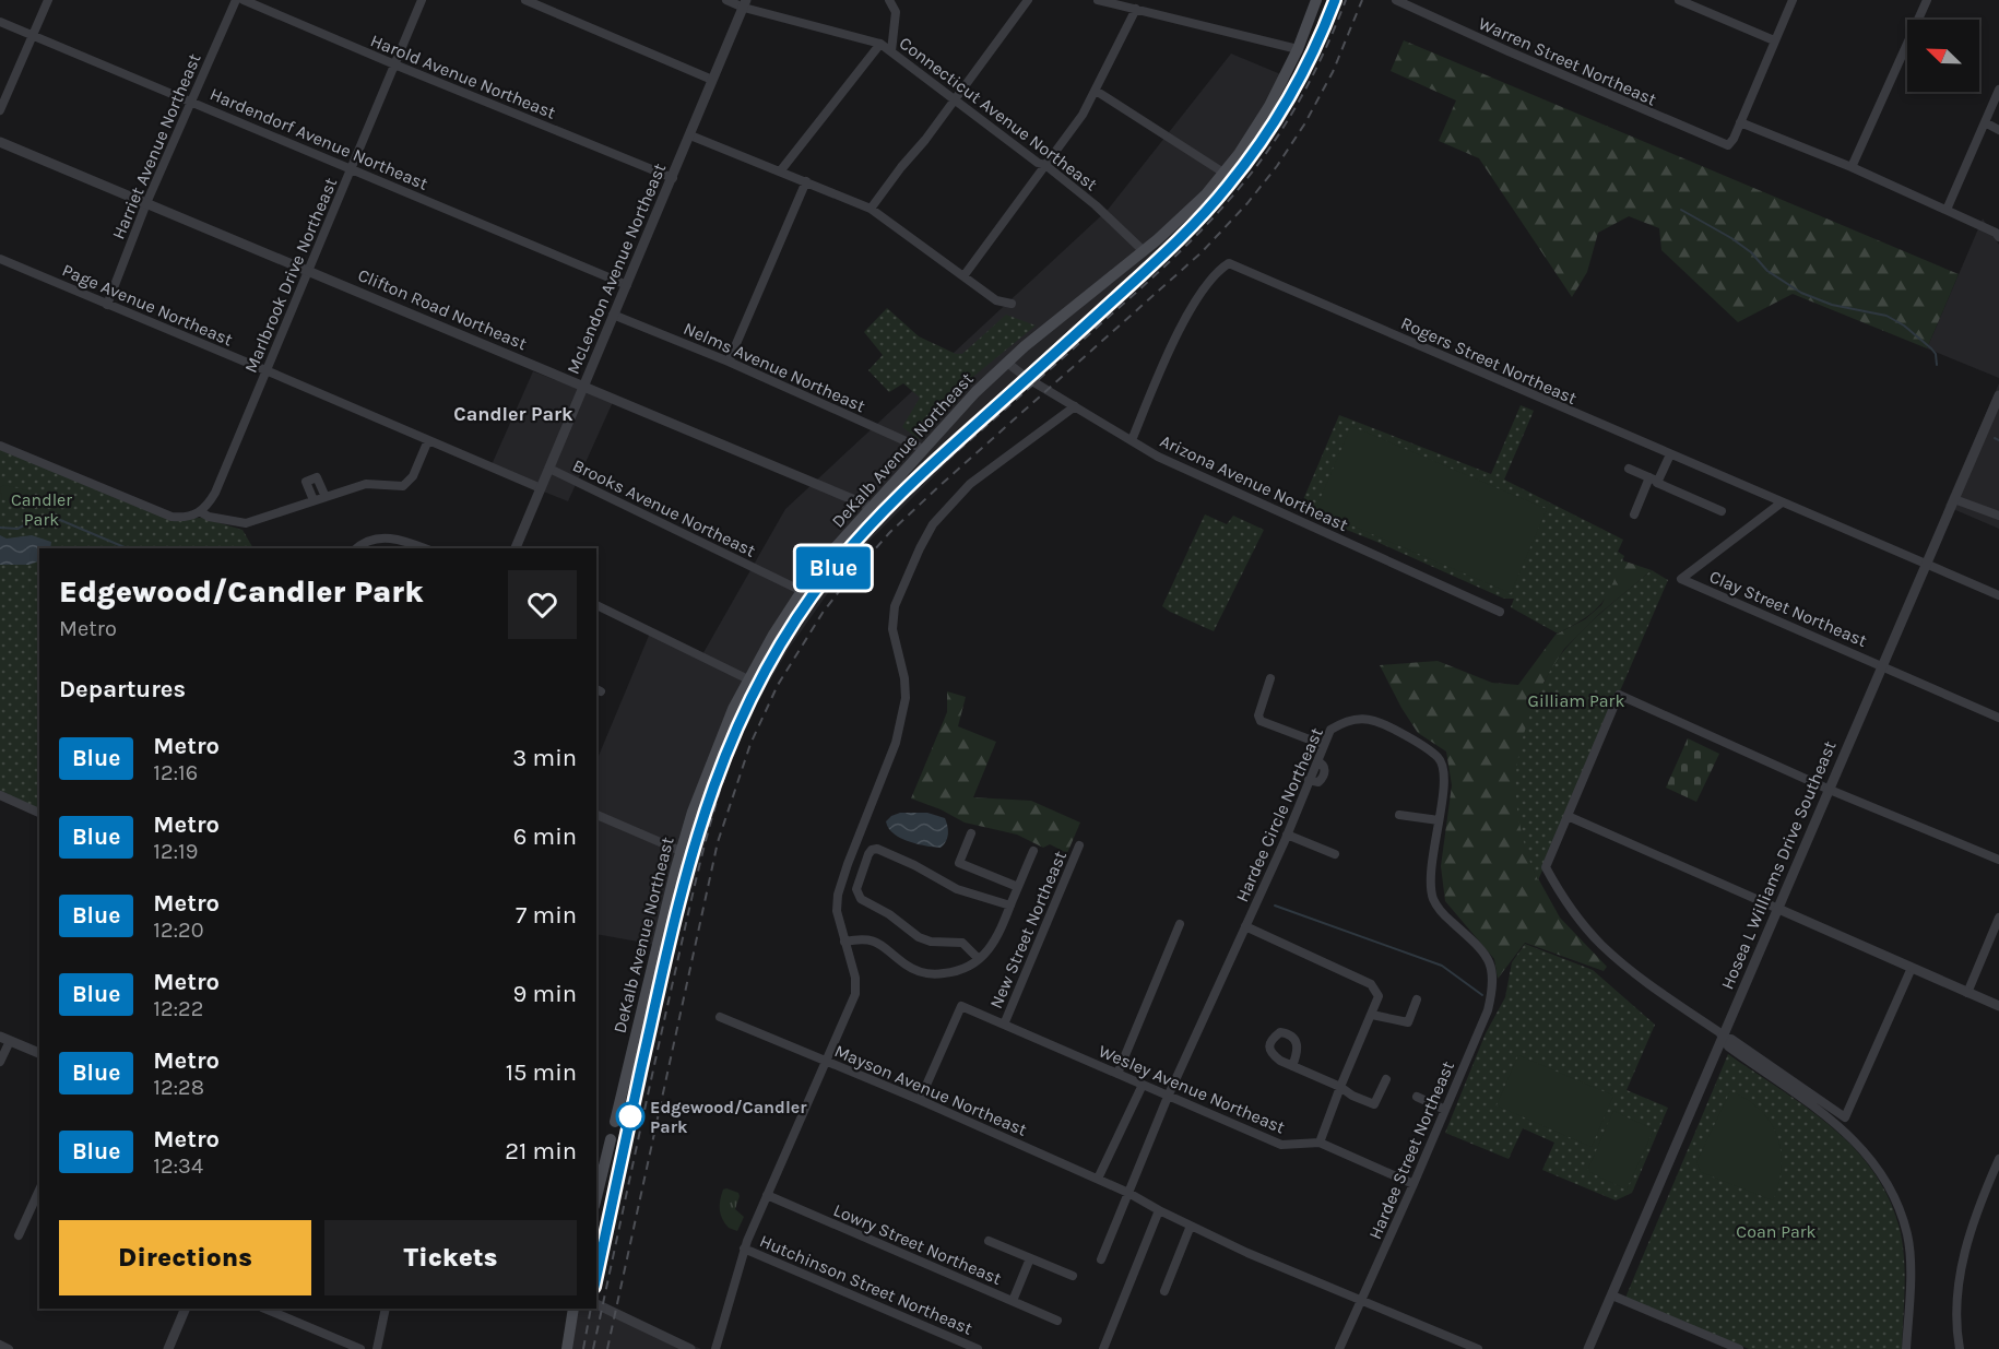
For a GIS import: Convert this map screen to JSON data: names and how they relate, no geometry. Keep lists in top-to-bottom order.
{
  "streets": {
    "main road": ["DeKalb Avenue Northeast"],
    "street": [
      "Warren Street Northeast",
      "Harold Avenue Northeast",
      "Connecticut Avenue Northeast",
      "Hardendorf Avenue Northeast",
      "Harriet Avenue Northeast",
      "McLendon Avenue Northeast",
      "Marlbrook Drive Northeast",
      "Page Avenue Northeast",
      "Clifton Road Northeast",
      "Rogers Street Northeast",
      "Nelms Avenue Northeast",
      "Arizona Avenue Northeast",
      "Brooks Avenue Northeast",
      "Clay Street Northeast",
      "Hardee Circle Northeast",
      "Hosea L Williams Drive Southeast",
      "New Street Northeast",
      "Wesley Avenue Northeast",
      "Mayson Avenue Northeast",
      "Hardee Street Northeast",
      "Lowry Street Northeast",
      "Hutchinson Street Northeast"
    ]
  },
  "crossings": [
    ["Harold Avenue Northeast", "McLendon Avenue Northeast"],
    ["Harold Avenue Northeast", "Marlbrook Drive Northeast"],
    ["Connecticut Avenue Northeast", "McLendon Avenue Northeast"],
    ["Connecticut Avenue Northeast", "DeKalb Avenue Northeast"],
    ["Hardendorf Avenue Northeast", "Harriet Avenue Northeast"],
    ["Hardendorf Avenue Northeast", "McLendon Avenue Northeast"],
    ["Hardendorf Avenue Northeast", "Marlbrook Drive Northeast"],
    ["Harriet Avenue Northeast", "Page Avenue Northeast"],
    ["Harriet Avenue Northeast", "Clifton Road Northeast"],
    ["McLendon Avenue Northeast", "Page Avenue Northeast"],
    ["McLendon Avenue Northeast", "Clifton Road Northeast"],
    ["McLendon Avenue Northeast", "Nelms Avenue Northeast"],
    ["McLendon Avenue Northeast", "Brooks Avenue Northeast"],
    ["Marlbrook Drive Northeast", "Page Avenue Northeast"],
    ["Marlbrook Drive Northeast", "Clifton Road Northeast"],
    ["Clifton Road Northeast", "DeKalb Avenue Northeast"],
    ["Rogers Street Northeast", "Arizona Avenue Northeast"],
    ["Rogers Street Northeast", "Clay Street Northeast"],
    ["Rogers Street Northeast", "Hosea L Williams Drive Southeast"],
    ["Nelms Avenue Northeast", "DeKalb Avenue Northeast"],
    ["DeKalb Avenue Northeast", "Arizona Avenue Northeast"],
    ["DeKalb Avenue Northeast", "Brooks Avenue Northeast"],
    ["Clay Street Northeast", "Hosea L Williams Drive Southeast"],
    ["Hardee Circle Northeast", "Wesley Avenue Northeast"],
    ["Hardee Circle Northeast", "Mayson Avenue Northeast"],
    ["Hardee Circle Northeast", "Hardee Street Northeast"],
    ["New Street Northeast", "Wesley Avenue Northeast"],
    ["Wesley Avenue Northeast", "Mayson Avenue Northeast"],
    ["Wesley Avenue Northeast", "Hardee Street Northeast"],
    ["Mayson Avenue Northeast", "Hardee Street Northeast"]
  ],
  "districts": ["Candler Park"],
  "parks": ["Candler Park", "Gilliam Park", "Coan Park"],
  "places": ["Edgewood/Candler Park"],
  "lines": ["metro line Blue"],
  "north": "top left",
  "page": {
    "on_map": "Blue",
    "heading": [
      ["Edgewood/Candler Park", "Metro"],
      "Departures"
    ],
    "list": [
      {
        "mark": "Blue",
        "name": "Metro",
        "note": "12:16",
        "value": "3 min"
      },
      {
        "mark": "Blue",
        "name": "Metro",
        "note": "12:19",
        "value": "6 min"
      },
      {
        "mark": "Blue",
        "name": "Metro",
        "note": "12:20",
        "value": "7 min"
      },
      {
        "mark": "Blue",
        "name": "Metro",
        "note": "12:22",
        "value": "9 min"
      },
      {
        "mark": "Blue",
        "name": "Metro",
        "note": "12:28",
        "value": "15 min"
      },
      {
        "mark": "Blue",
        "name": "Metro",
        "note": "12:34",
        "value": "21 min"
      }
    ],
    "buttons": ["Directions", "Tickets"]
  }
}
